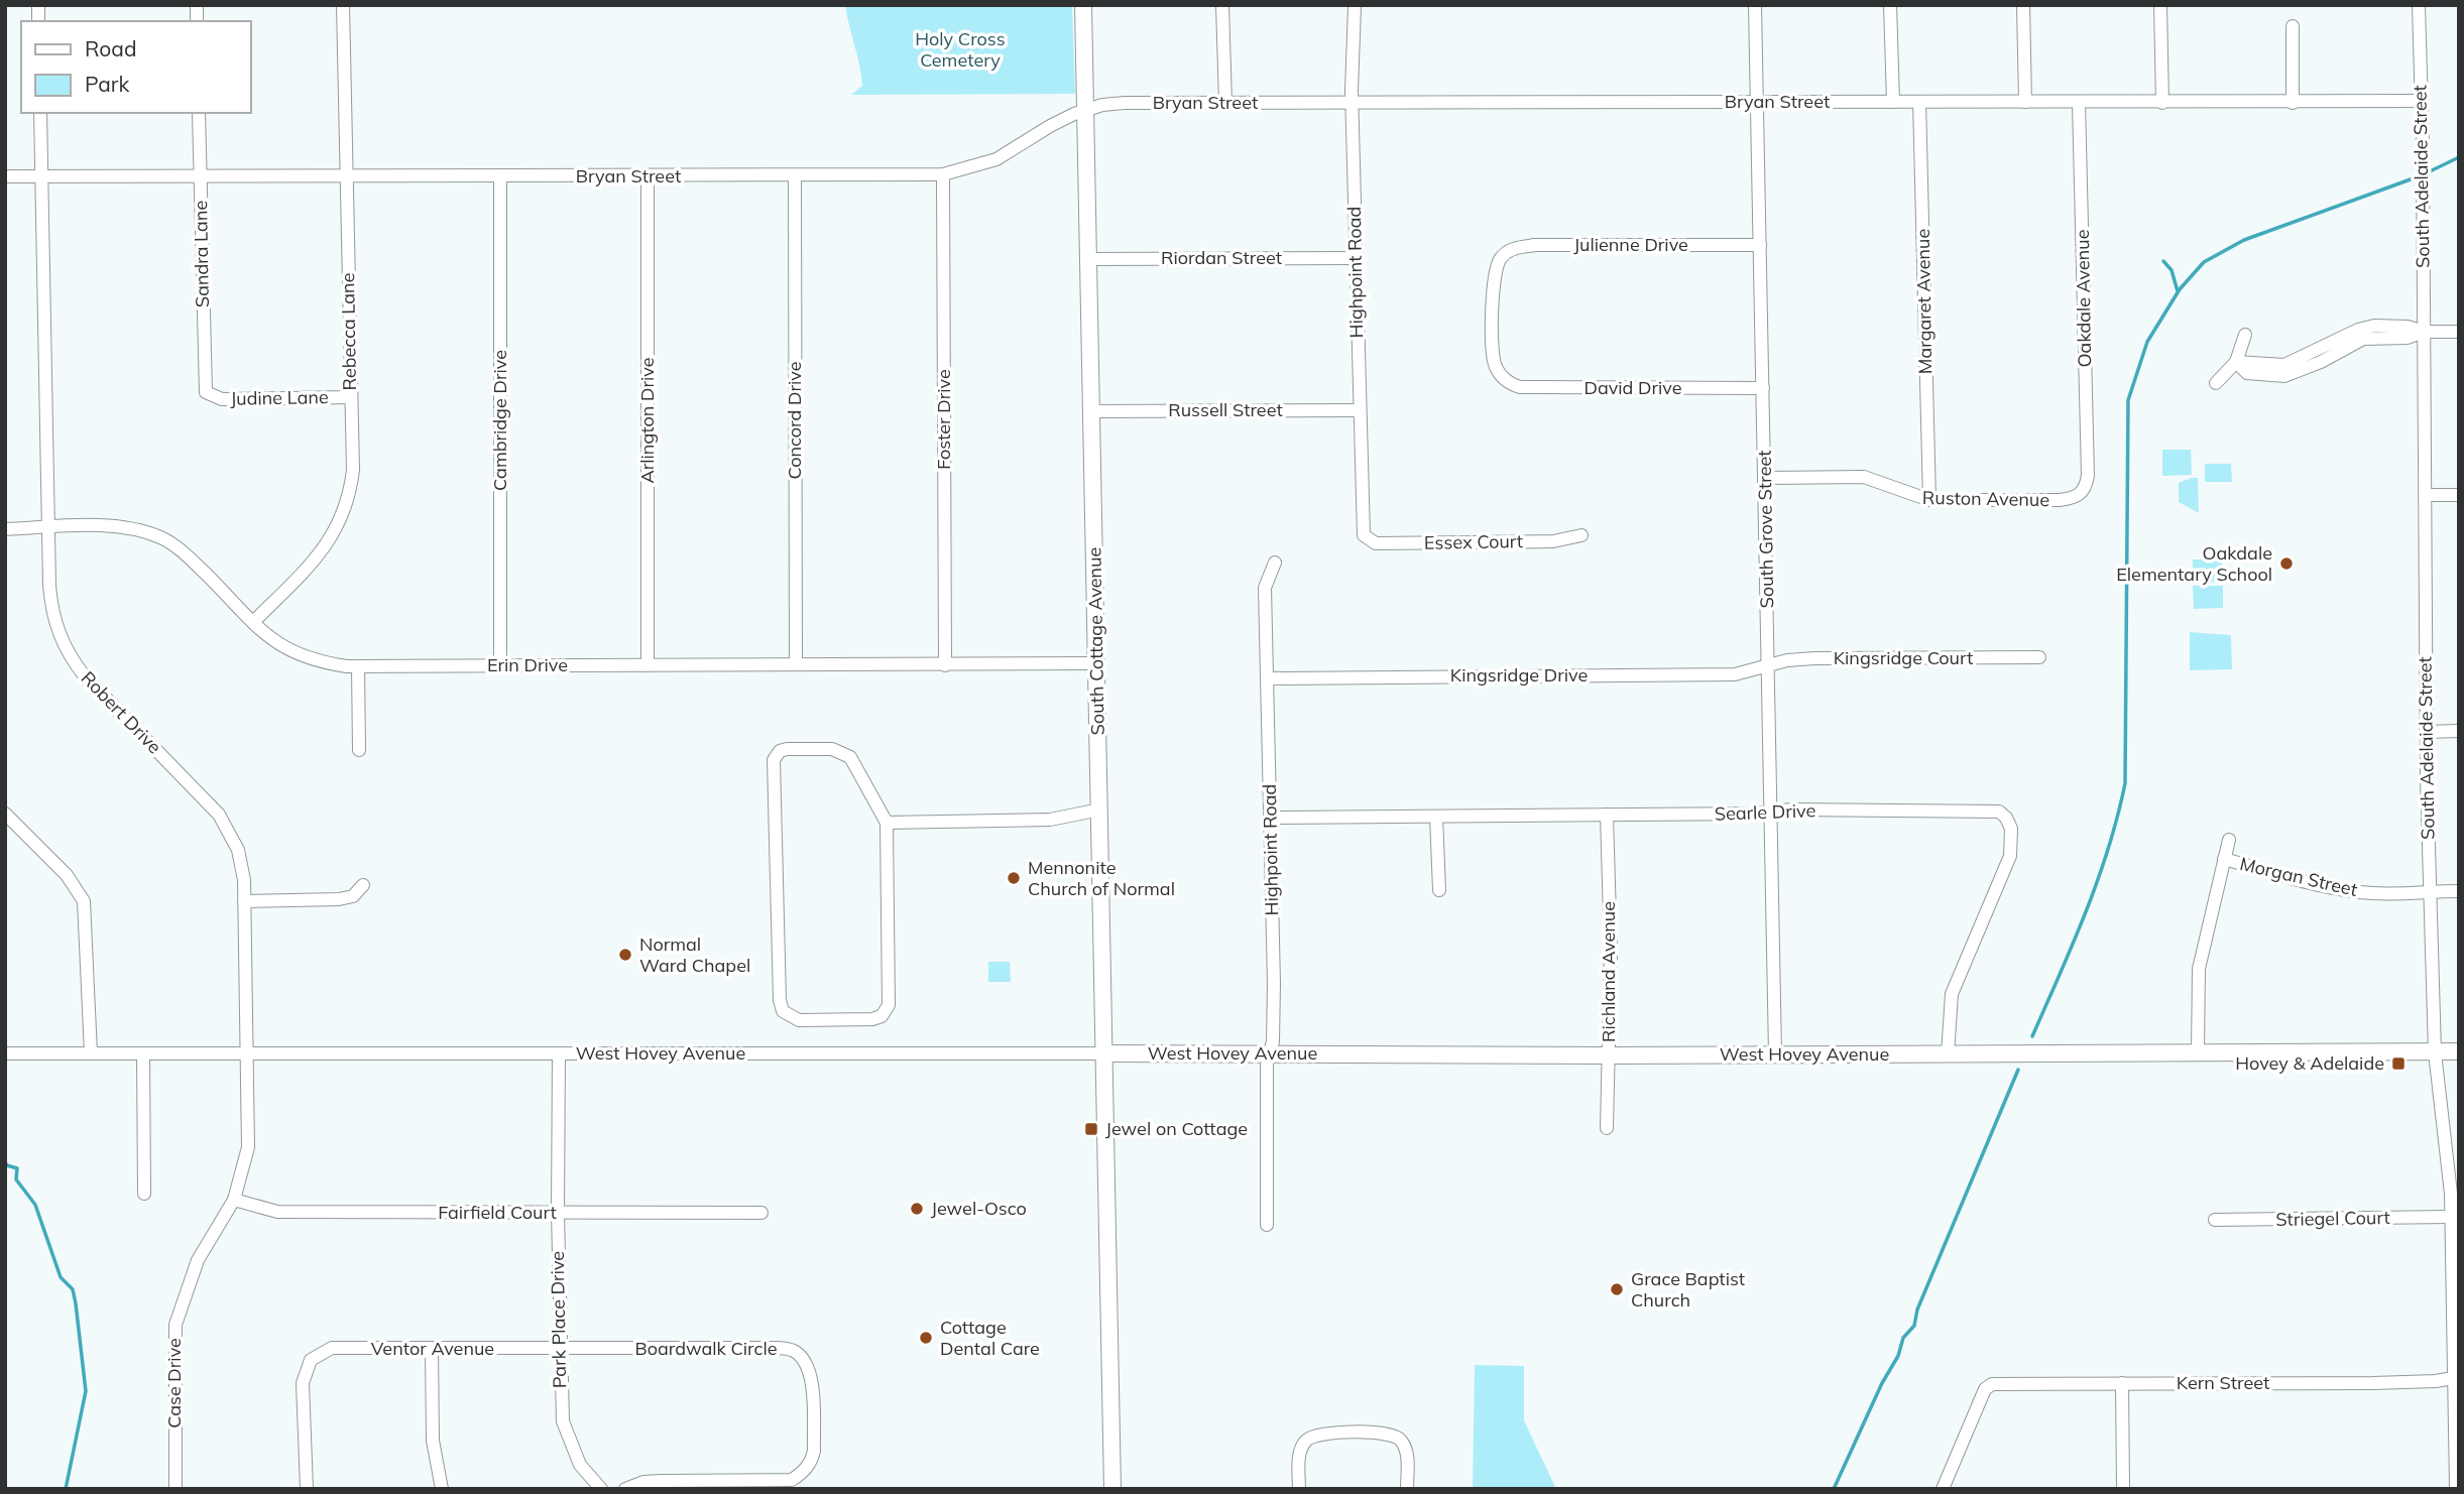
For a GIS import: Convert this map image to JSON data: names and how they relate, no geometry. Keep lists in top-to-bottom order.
{
  "streets": {
    "main road": ["South Cottage Avenue", "West Hovey Avenue"],
    "street": [
      "Bryan Street",
      "South Adelaide Street",
      "Julienne Drive",
      "Sandra Lane",
      "Riordan Street",
      "Highpoint Road",
      "Oakdale Avenue",
      "Margaret Avenue",
      "Rebecca Lane",
      "David Drive",
      "Judine Lane",
      "Russell Street",
      "Foster Drive",
      "Cambridge Drive",
      "Arlington Drive",
      "Concord Drive",
      "Ruston Avenue",
      "South Grove Street",
      "Essex Court",
      "Kingsridge Court",
      "Erin Drive",
      "Kingsridge Drive",
      "Robert Drive",
      "Searle Drive",
      "Morgan Street",
      "Richland Avenue",
      "Fairfield Court",
      "Striegel Court",
      "Park Place Drive",
      "Ventor Avenue",
      "Boardwalk Circle",
      "Case Drive",
      "Kern Street"
    ]
  },
  "crossings": [
    ["Bryan Street", "South Adelaide Street"],
    ["Bryan Street", "Sandra Lane"],
    ["Bryan Street", "Highpoint Road"],
    ["Bryan Street", "Oakdale Avenue"],
    ["Bryan Street", "Margaret Avenue"],
    ["Bryan Street", "Rebecca Lane"],
    ["Bryan Street", "Foster Drive"],
    ["Bryan Street", "Cambridge Drive"],
    ["Bryan Street", "Arlington Drive"],
    ["Bryan Street", "Concord Drive"],
    ["Bryan Street", "South Grove Street"],
    ["Bryan Street", "South Cottage Avenue"],
    ["Bryan Street", "Robert Drive"],
    ["South Adelaide Street", "Morgan Street"],
    ["South Adelaide Street", "West Hovey Avenue"],
    ["South Adelaide Street", "Striegel Court"],
    ["South Adelaide Street", "Kern Street"],
    ["Julienne Drive", "David Drive"],
    ["Julienne Drive", "South Grove Street"],
    ["Sandra Lane", "Judine Lane"],
    ["Riordan Street", "Highpoint Road"],
    ["Riordan Street", "South Cottage Avenue"],
    ["Highpoint Road", "Russell Street"],
    ["Highpoint Road", "Essex Court"],
    ["Highpoint Road", "Kingsridge Drive"],
    ["Highpoint Road", "Searle Drive"],
    ["Highpoint Road", "West Hovey Avenue"],
    ["Oakdale Avenue", "Ruston Avenue"],
    ["Margaret Avenue", "Ruston Avenue"],
    ["Rebecca Lane", "Judine Lane"],
    ["Rebecca Lane", "Erin Drive"],
    ["David Drive", "South Grove Street"],
    ["Russell Street", "South Cottage Avenue"],
    ["Foster Drive", "Erin Drive"],
    ["Cambridge Drive", "Erin Drive"],
    ["Arlington Drive", "Erin Drive"],
    ["Concord Drive", "Erin Drive"],
    ["Ruston Avenue", "South Grove Street"],
    ["South Grove Street", "Kingsridge Court"],
    ["South Grove Street", "Kingsridge Drive"],
    ["South Grove Street", "Searle Drive"],
    ["South Grove Street", "West Hovey Avenue"],
    ["South Cottage Avenue", "Erin Drive"],
    ["South Cottage Avenue", "West Hovey Avenue"],
    ["Kingsridge Court", "Kingsridge Drive"],
    ["Erin Drive", "Robert Drive"],
    ["Robert Drive", "West Hovey Avenue"],
    ["Robert Drive", "Fairfield Court"],
    ["Robert Drive", "Case Drive"],
    ["Searle Drive", "Richland Avenue"],
    ["Searle Drive", "West Hovey Avenue"],
    ["Richland Avenue", "West Hovey Avenue"],
    ["West Hovey Avenue", "Park Place Drive"],
    ["Fairfield Court", "Park Place Drive"],
    ["Park Place Drive", "Ventor Avenue"],
    ["Park Place Drive", "Boardwalk Circle"],
    ["Ventor Avenue", "Boardwalk Circle"]
  ],
  "parks": ["Holy Cross Cemetery"],
  "places": {
    "other": [
      "Oakdale Elementary School",
      "Mennonite Church of Normal",
      "Normal Ward Chapel",
      "Jewel-Osco",
      "Grace Baptist Church",
      "Cottage Dental Care"
    ],
    "transit": ["Hovey & Adelaide", "Jewel on Cottage"]
  },
  "legend": ["Road", "Park"]
}
